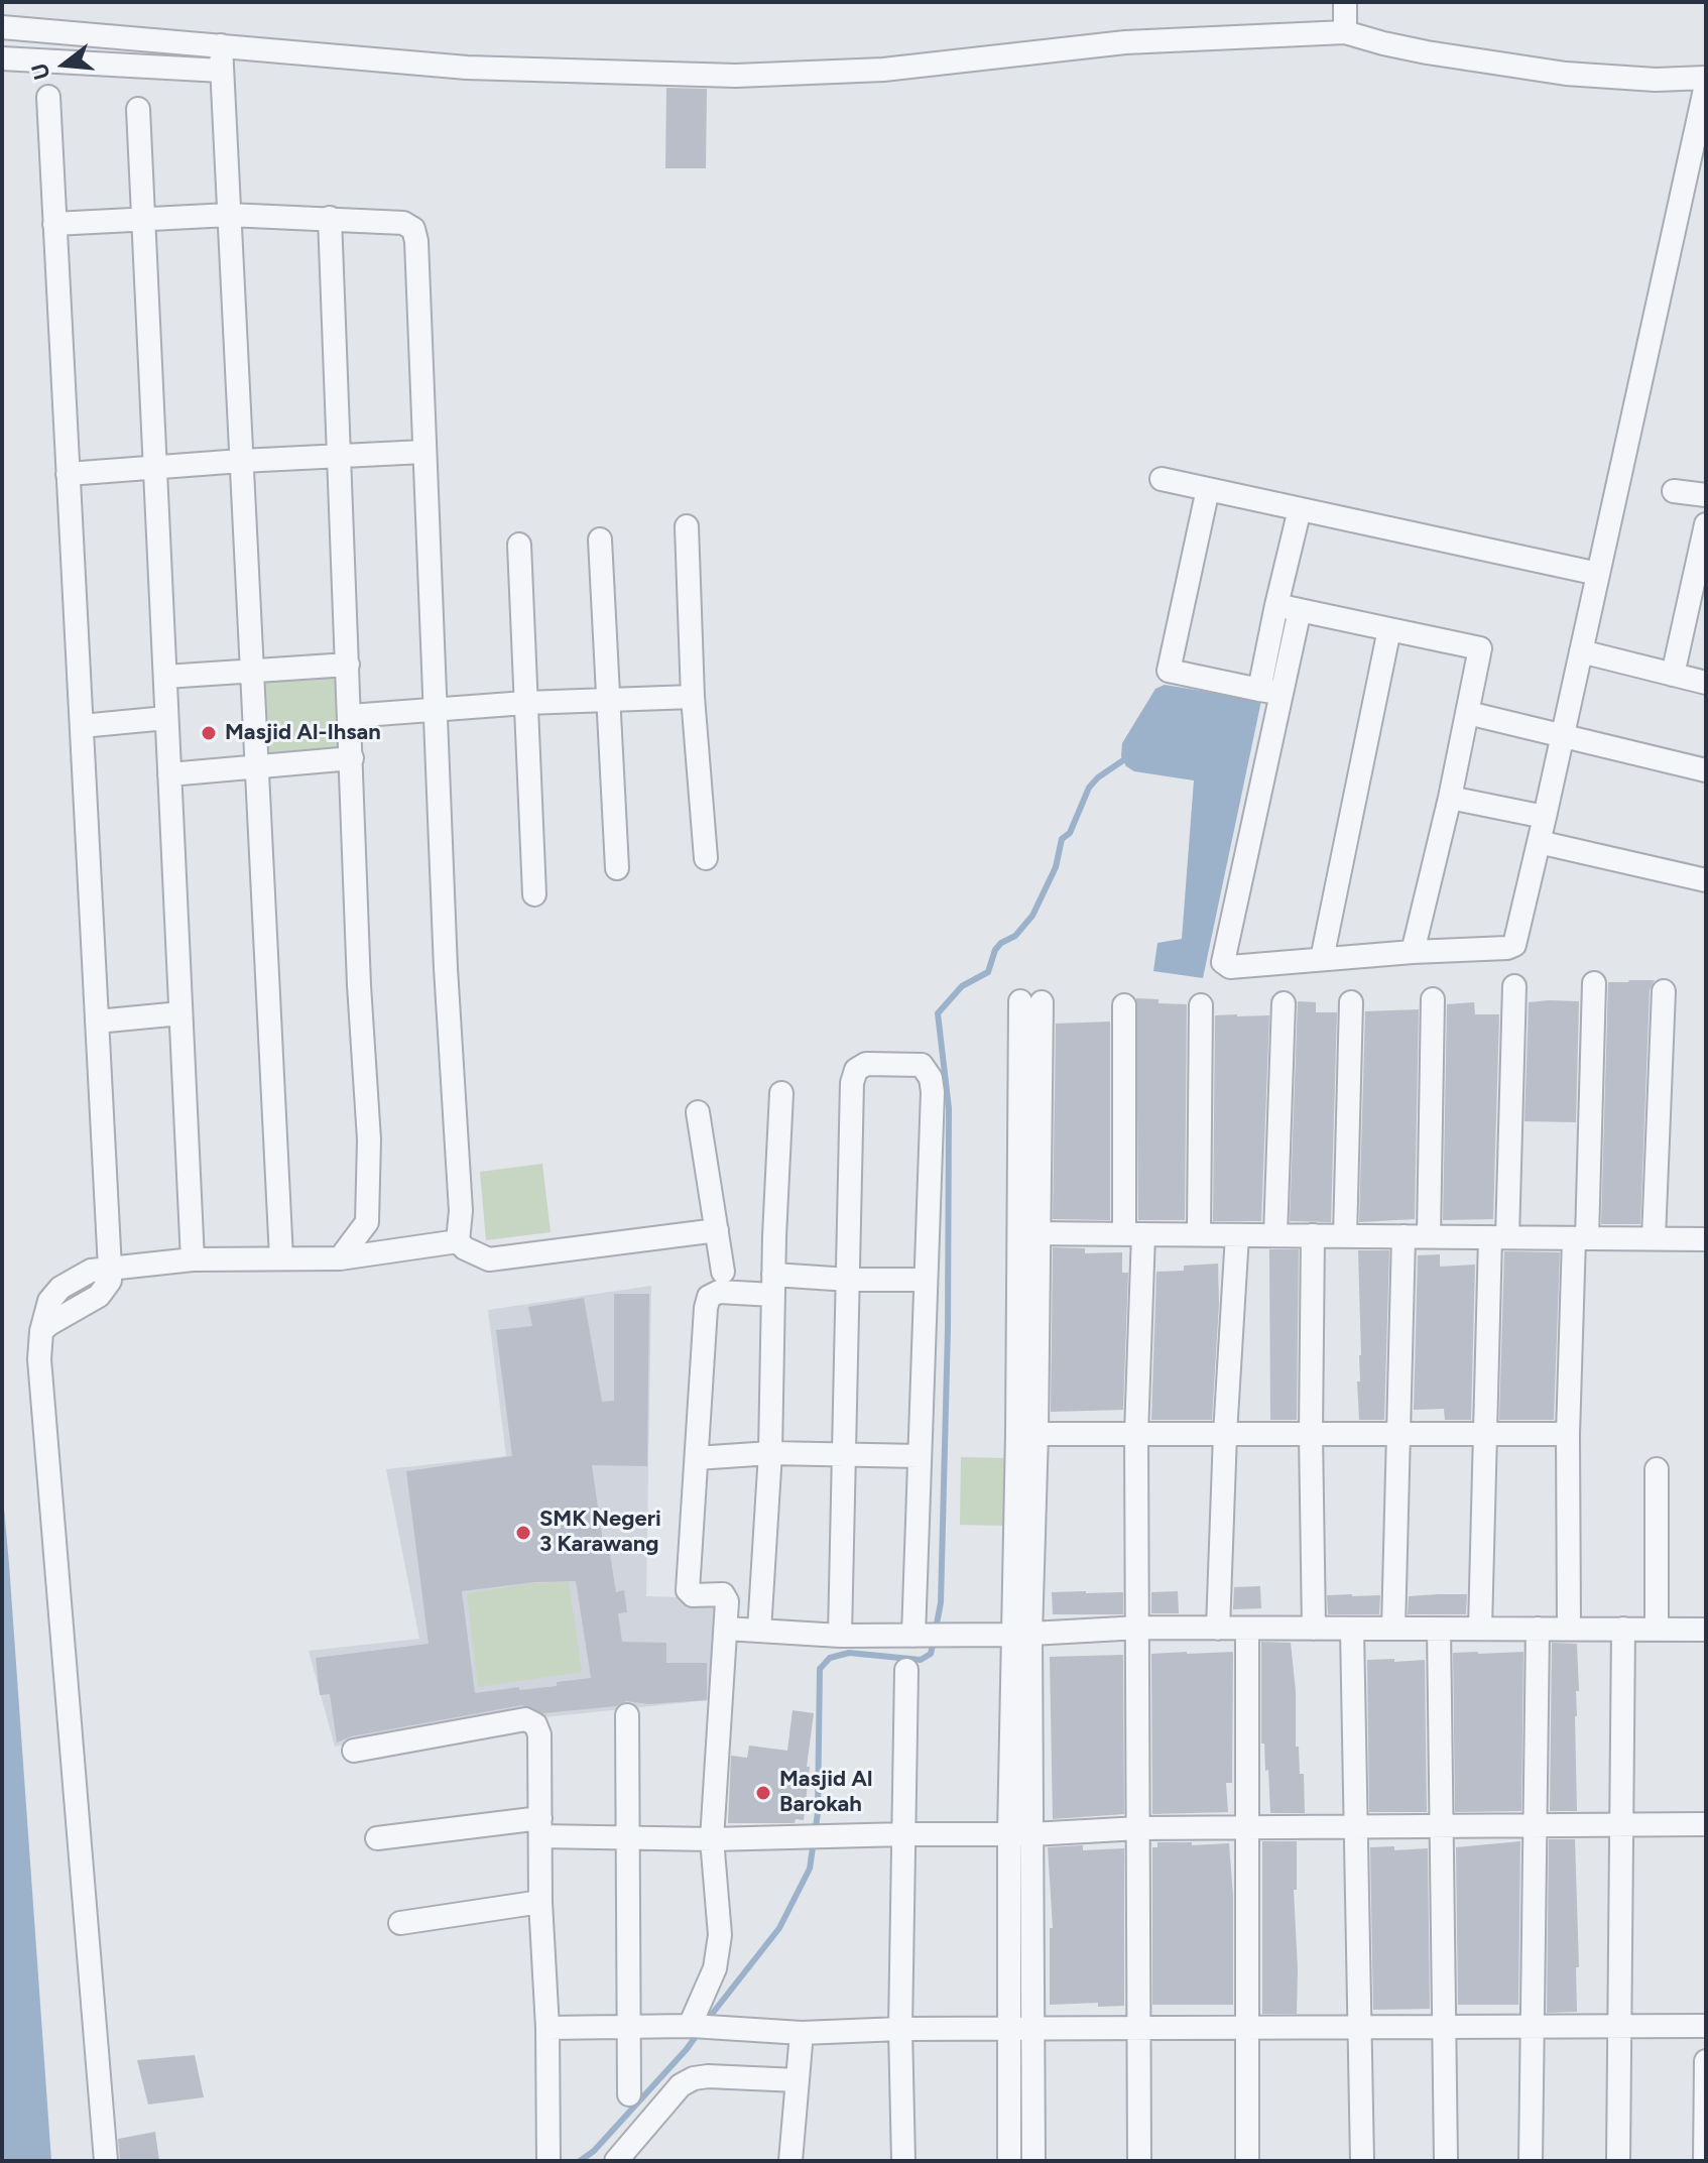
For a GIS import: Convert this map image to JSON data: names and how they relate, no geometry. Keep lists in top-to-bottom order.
{
  "places": ["Masjid Al-Ihsan", "SMK Negeri 3 Karawang", "Masjid Al Barokah"],
  "north": "left"
}
